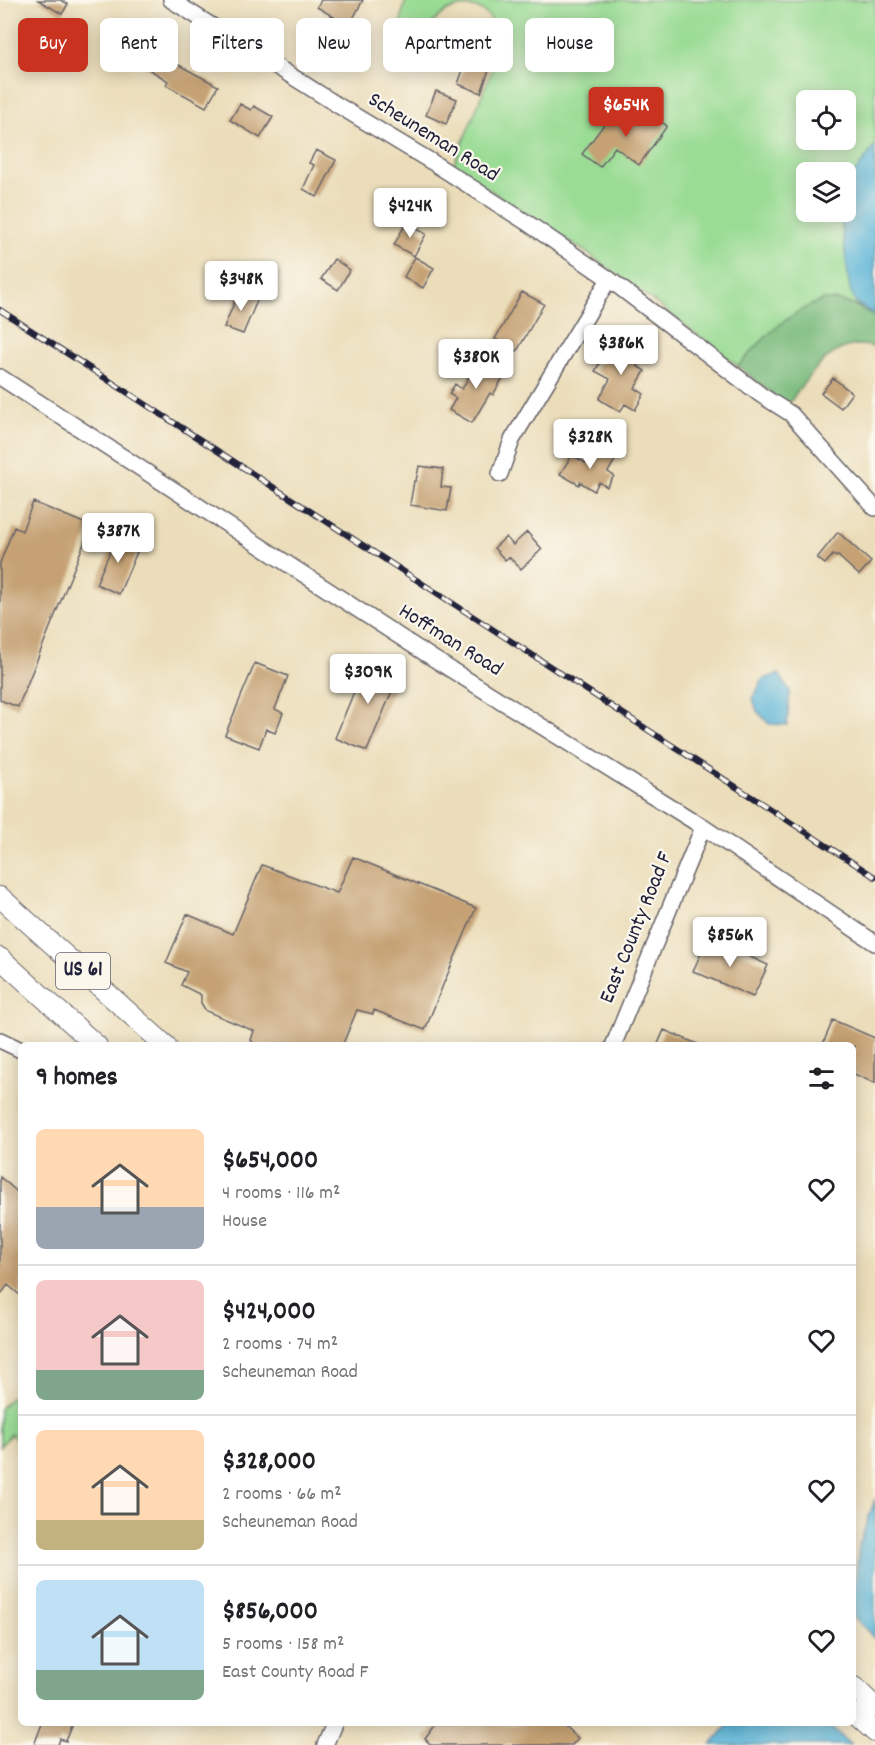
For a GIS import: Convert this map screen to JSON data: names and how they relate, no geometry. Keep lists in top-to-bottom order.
{
  "streets": {
    "main road": ["US 61"],
    "street": ["Scheuneman Road", "Hoffman Road", "East County Road F"]
  },
  "crossings": [
    ["Hoffman Road", "East County Road F"]
  ],
  "page": {
    "chip": [
      "Buy",
      "Rent",
      "Filters",
      "New",
      "Apartment",
      "House"
    ],
    "price": [
      "$654K",
      "$424K",
      "$348K",
      "$386K",
      "$380K",
      "$328K",
      "$387K",
      "$309K",
      "$856K"
    ],
    "heading": "9 homes",
    "list": [
      {
        "name": "$654,000",
        "note": "4 rooms · 116 m² · House"
      },
      {
        "name": "$424,000",
        "note": "2 rooms · 74 m² · Scheuneman Road"
      },
      {
        "name": "$328,000",
        "note": "2 rooms · 66 m² · Scheuneman Road"
      },
      {
        "name": "$856,000",
        "note": "5 rooms · 158 m² · East County Road F"
      }
    ]
  }
}
